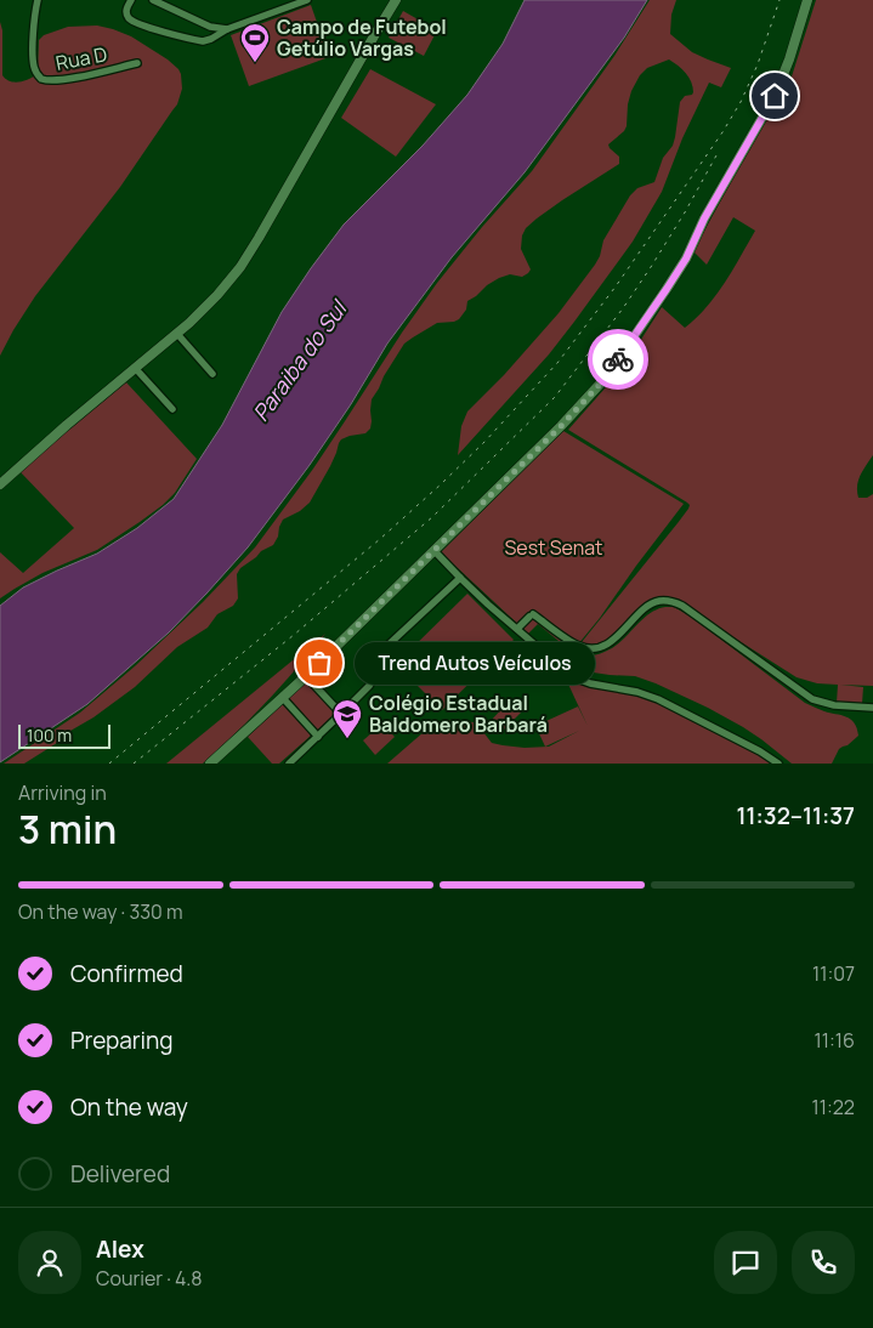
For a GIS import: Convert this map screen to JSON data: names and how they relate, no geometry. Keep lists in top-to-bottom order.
{
  "streets": {
    "street": ["Rua D"]
  },
  "water": ["Paraiba do Sul"],
  "parks": ["Sest Senat"],
  "places": {
    "sports": ["Campo de Futebol Getúlio Vargas"],
    "other": ["Trend Autos Veículos"],
    "school or university": ["Colégio Estadual Baldomero Barbará"]
  },
  "scale_bar": "100 m",
  "page": {
    "bubble": "Trend Autos Veículos",
    "scale": "100 m",
    "heading": ["3 min", "Arriving in", "11:32–11:37"],
    "panel": ["Alex", "Courier · 4.8"],
    "bar": "On the way · 330 m",
    "list": [
      ["Confirmed", "11:07"],
      ["Preparing", "11:16"],
      ["On the way", "11:22"],
      "Delivered"
    ]
  }
}
